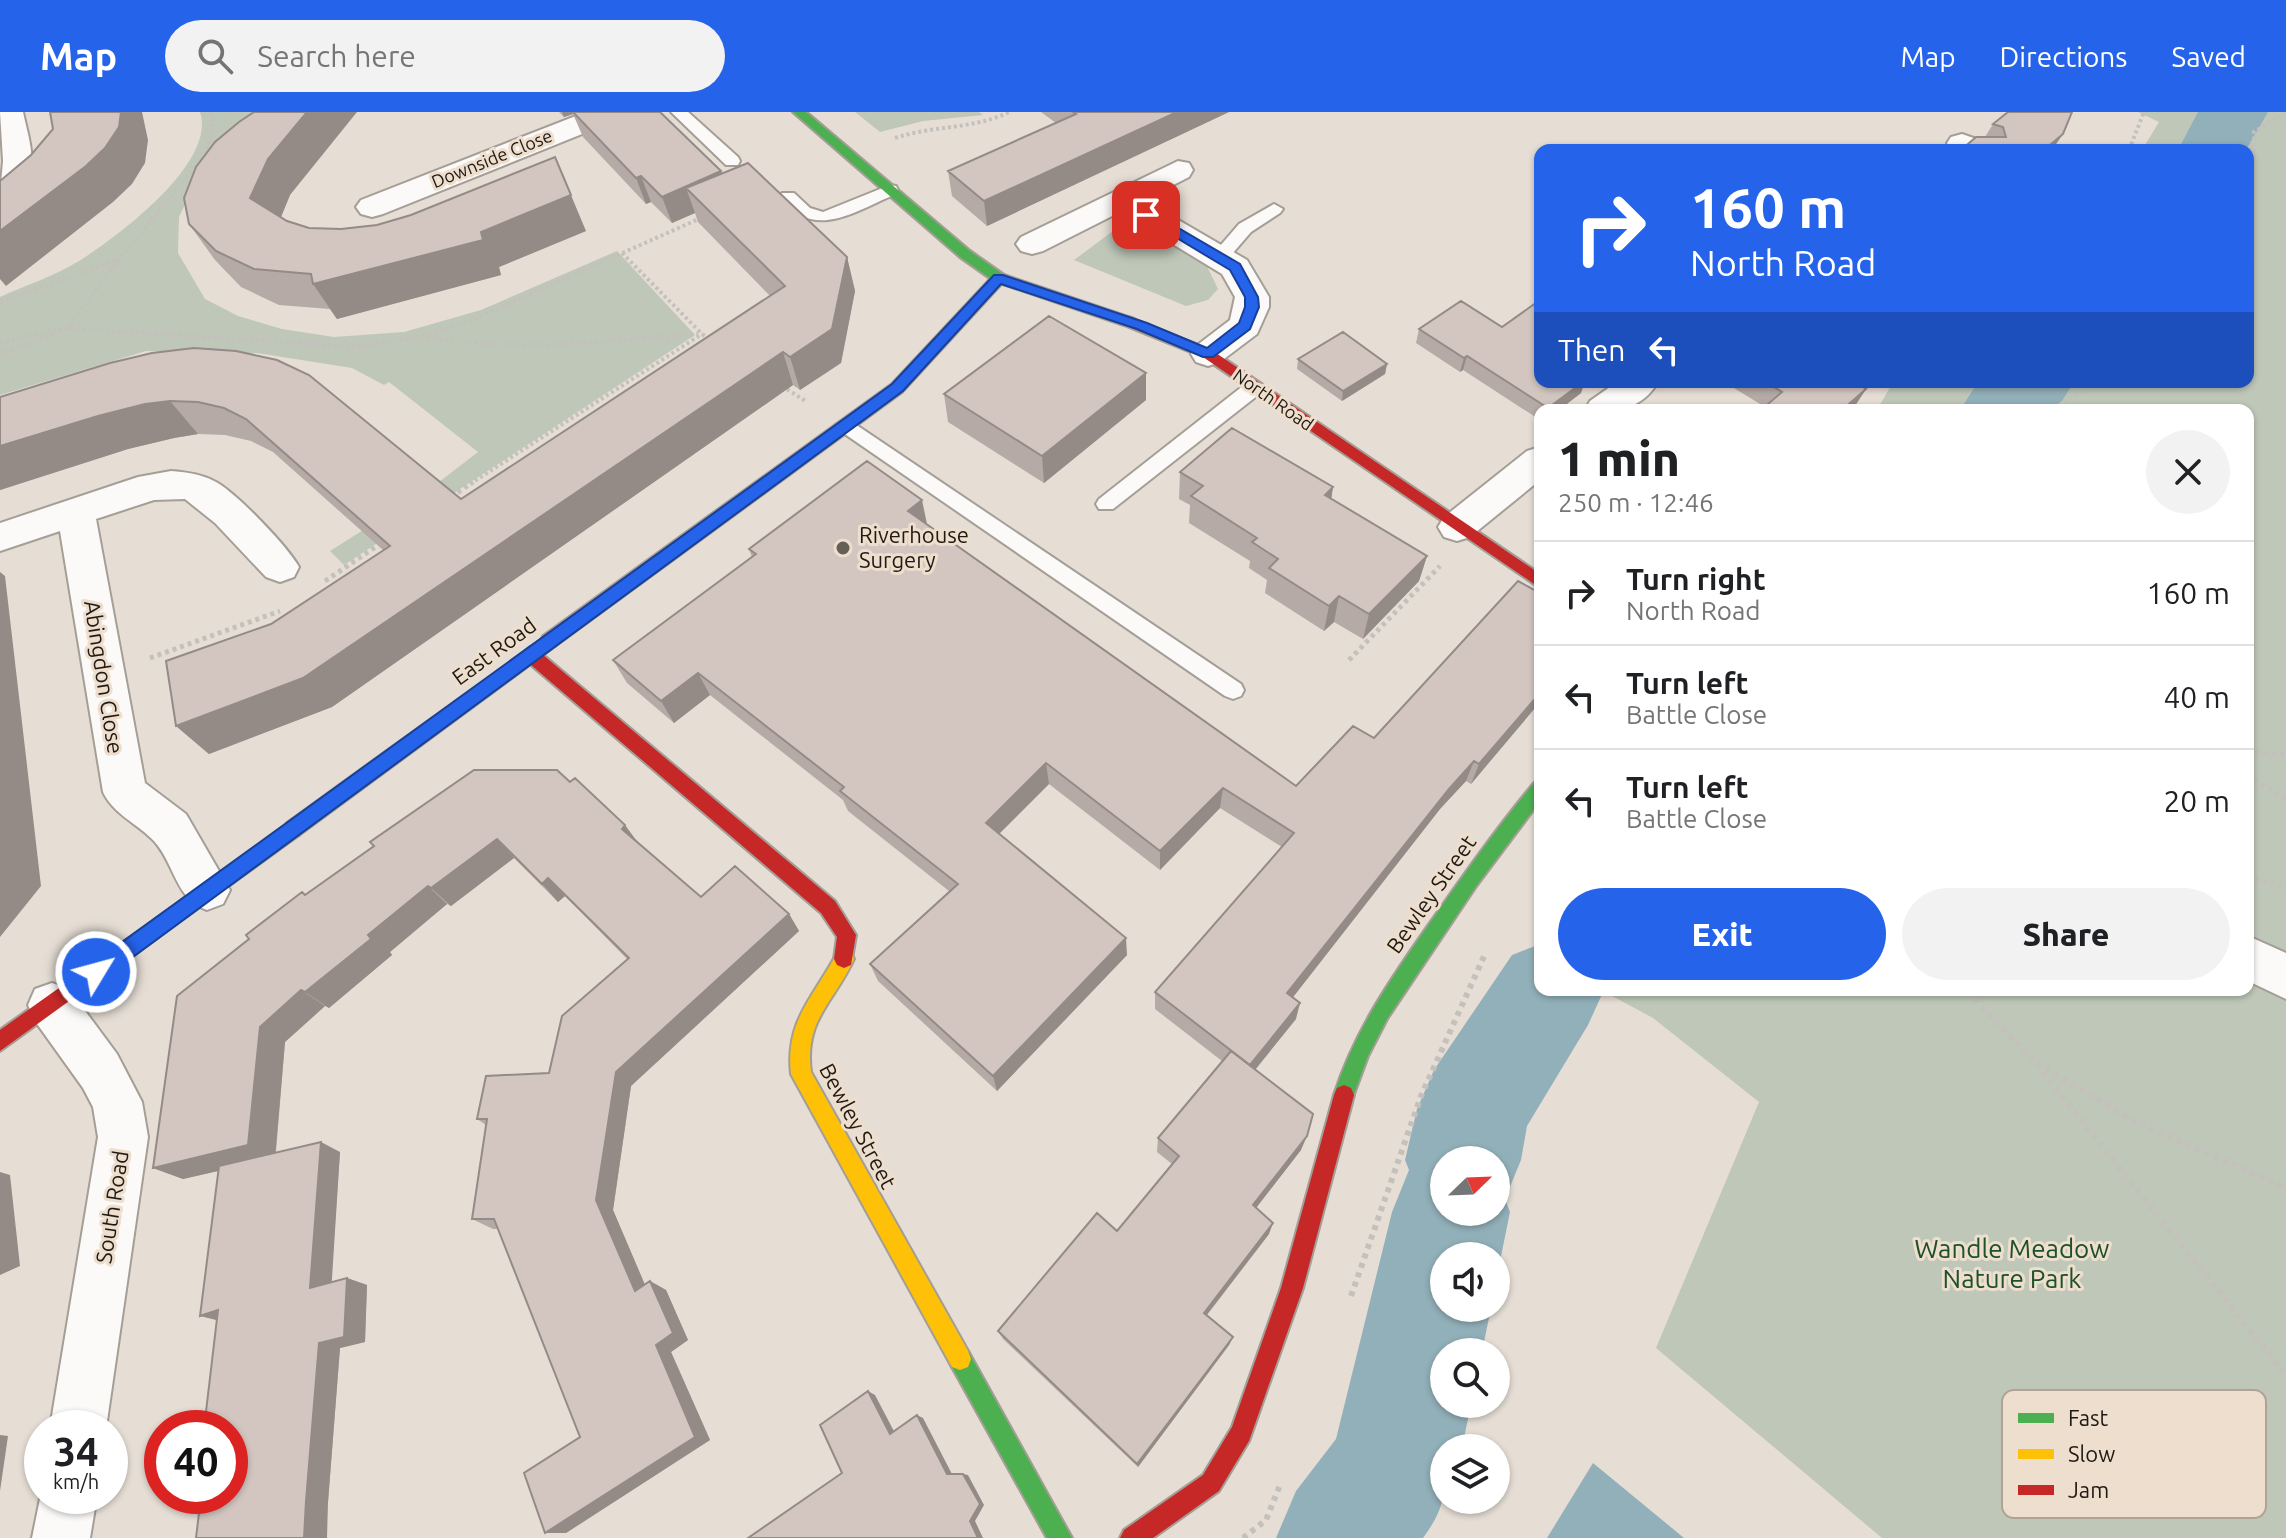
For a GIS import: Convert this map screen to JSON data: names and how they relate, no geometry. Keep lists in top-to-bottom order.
{
  "streets": {
    "street": [
      "Downside Close",
      "North Road",
      "East Road",
      "Abingdon Close",
      "Bewley Street",
      "South Road"
    ]
  },
  "crossings": [
    ["North Road", "East Road"],
    ["East Road", "Abingdon Close"],
    ["East Road", "Bewley Street"],
    ["East Road", "South Road"]
  ],
  "parks": ["Wandle Meadow Nature Park"],
  "places": ["Riverhouse Surgery"],
  "legend": ["Fast", "Slow", "Jam"],
  "north": "top right",
  "page": {
    "header": "Map",
    "search": "Search here",
    "nav": ["Map", "Directions", "Saved"],
    "turn": ["160 m", "North Road"],
    "then": "Then",
    "heading": ["1 min", "250 m · 12:46"],
    "list": [
      {
        "name": "Turn right",
        "note": "North Road",
        "value": "160 m"
      },
      {
        "name": "Turn left",
        "note": "Battle Close",
        "value": "40 m"
      },
      {
        "name": "Turn left",
        "note": "Battle Close",
        "value": "20 m"
      }
    ],
    "buttons": ["Exit", "Share"],
    "speed": "34 km/h",
    "limit": "40"
  }
}
